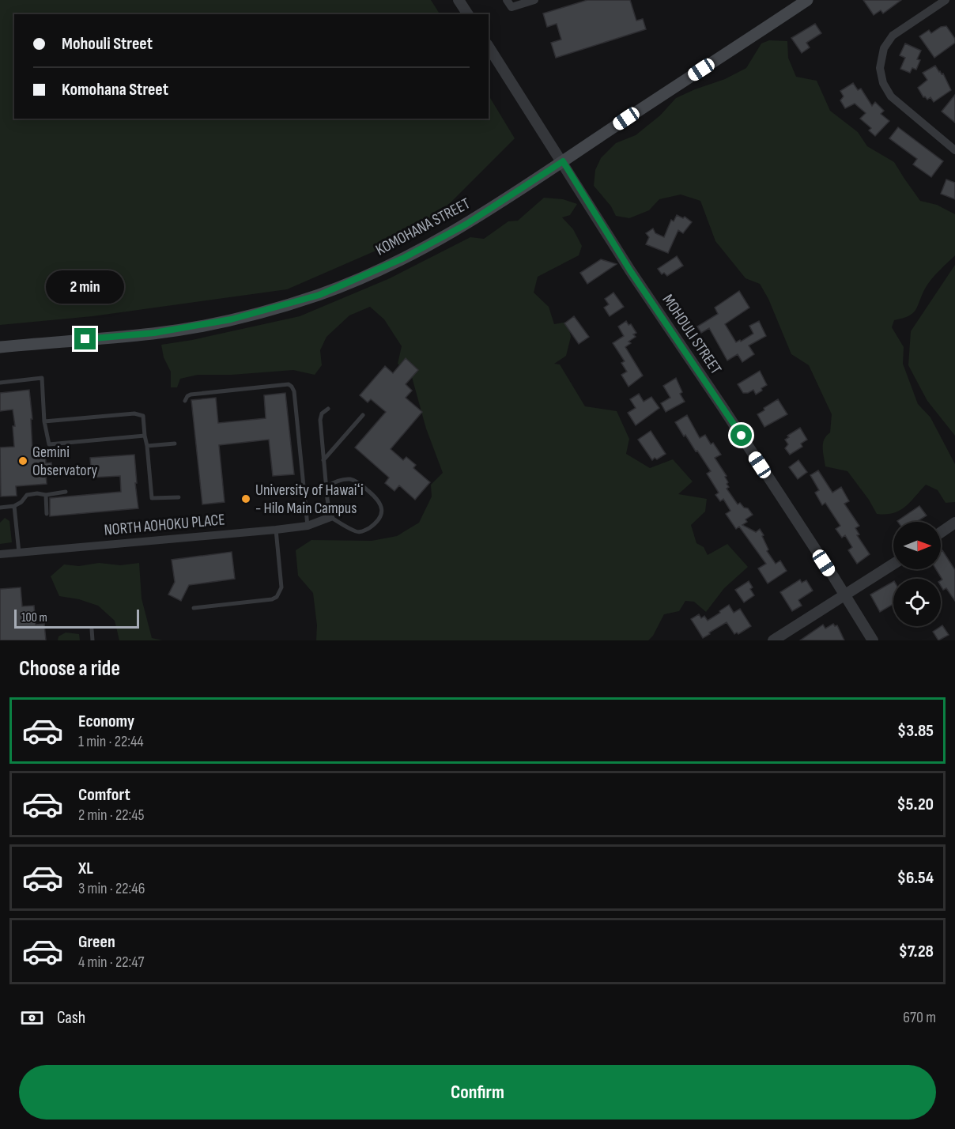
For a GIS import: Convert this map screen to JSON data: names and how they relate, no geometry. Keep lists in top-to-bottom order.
{
  "streets": {
    "main road": ["KOMOHANA STREET"],
    "street": ["MOHOULI STREET", "NORTH AOHOKU PLACE"]
  },
  "crossings": [
    ["KOMOHANA STREET", "MOHOULI STREET"]
  ],
  "places": ["Gemini Observatory", "University of Hawaiʻi - Hilo Main Campus"],
  "scale_bar": "100 m",
  "north": "right",
  "page": {
    "banner": ["Mohouli Street", "Komohana Street"],
    "bubble": "2 min",
    "scale": "100 m",
    "heading": "Choose a ride",
    "list": [
      {
        "name": "Economy",
        "note": "1 min · 22:44",
        "value": "$3.85"
      },
      {
        "name": "Comfort",
        "note": "2 min · 22:45",
        "value": "$5.20"
      },
      {
        "name": "XL",
        "note": "3 min · 22:46",
        "value": "$6.54"
      },
      {
        "name": "Green",
        "note": "4 min · 22:47",
        "value": "$7.28"
      }
    ],
    "pay": ["Cash", "670 m"],
    "buttons": "Confirm"
  }
}
